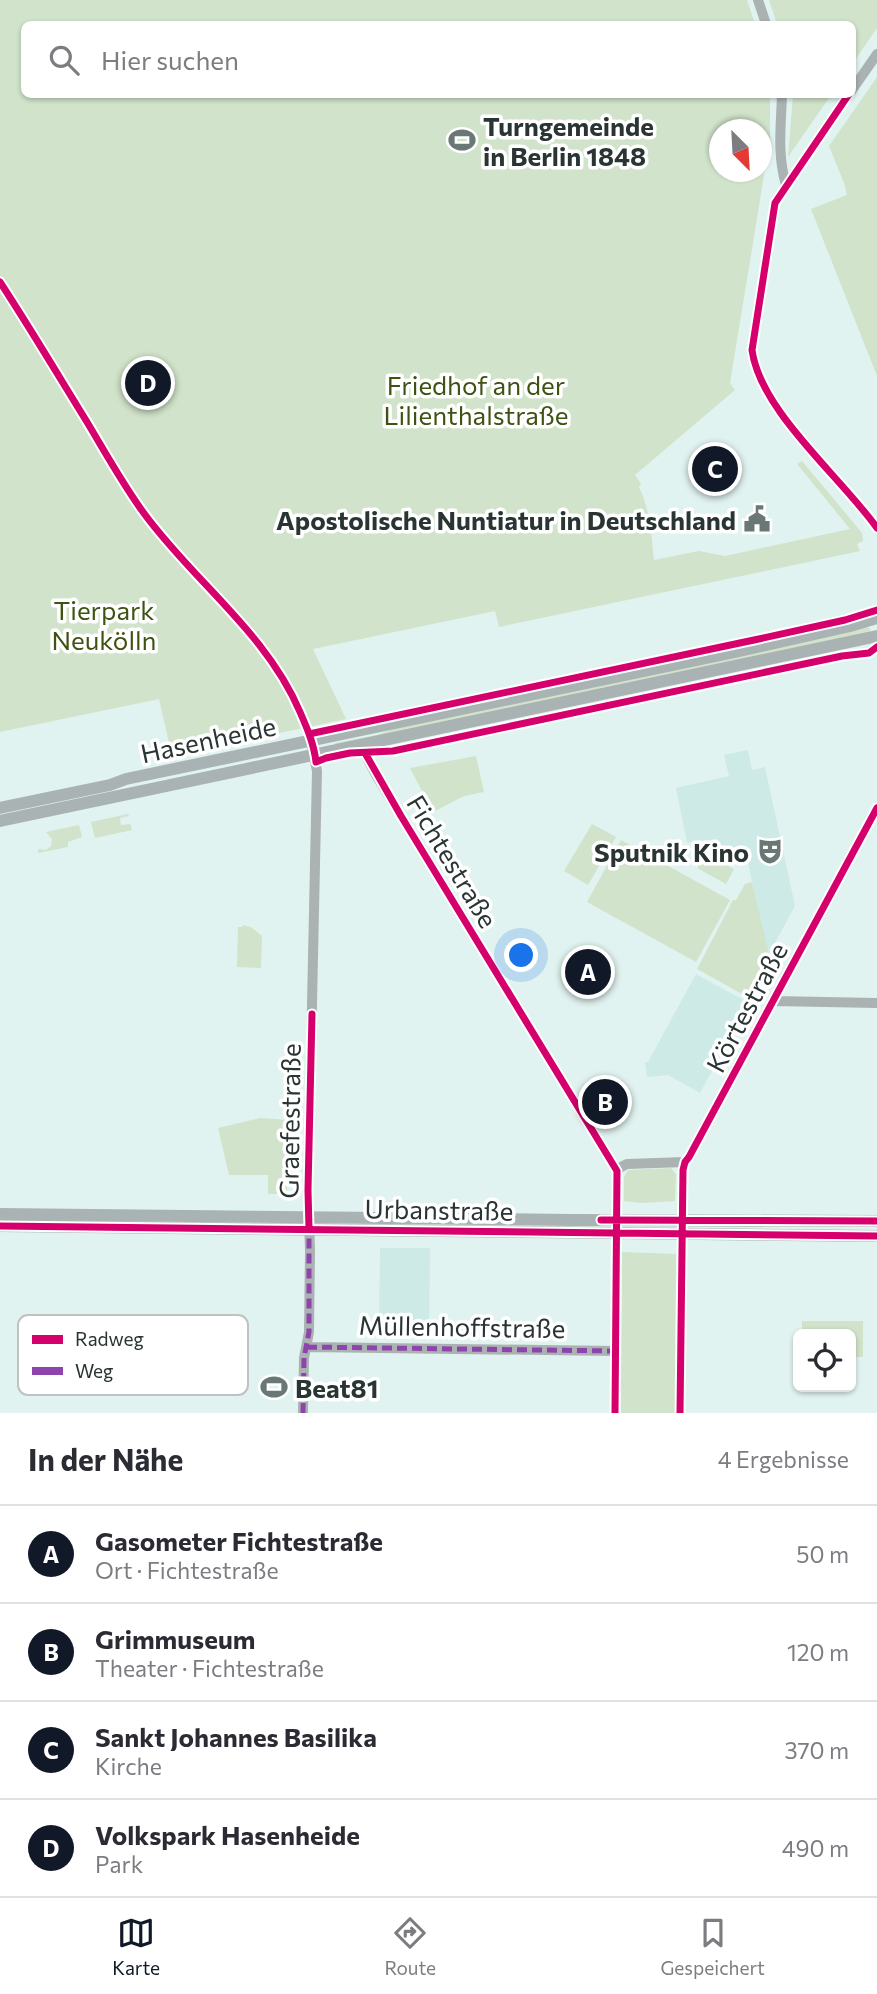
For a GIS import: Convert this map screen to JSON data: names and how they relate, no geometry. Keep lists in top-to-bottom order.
{
  "streets": {
    "main road": ["Hasenheide", "Urbanstraße"],
    "street": [
      "Fichtestraße",
      "Körtestraße",
      "Graefestraße",
      "Müllenhoffstraße"
    ]
  },
  "crossings": [
    ["Hasenheide", "Fichtestraße"],
    ["Hasenheide", "Graefestraße"],
    ["Körtestraße", "Urbanstraße"],
    ["Graefestraße", "Urbanstraße"],
    ["Graefestraße", "Müllenhoffstraße"]
  ],
  "parks": ["Friedhof an der Lilienthalstraße", "Tierpark Neukölln"],
  "places": {
    "sports": ["Turngemeinde in Berlin 1848", "Beat81"],
    "public building": ["Apostolische Nuntiatur in Deutschland"],
    "theatre": ["Sputnik Kino"]
  },
  "legend": ["Radweg", "Weg"],
  "north": "bottom right",
  "page": {
    "search": "Hier suchen",
    "pins": [
      "D",
      "C",
      "A",
      "B"
    ],
    "heading": ["In der Nähe", "4 Ergebnisse"],
    "list": [
      {
        "mark": "A",
        "name": "Gasometer Fichtestraße",
        "note": "Ort · Fichtestraße",
        "value": "50 m"
      },
      {
        "mark": "B",
        "name": "Grimmuseum",
        "note": "Theater · Fichtestraße",
        "value": "120 m"
      },
      {
        "mark": "C",
        "name": "Sankt Johannes Basilika",
        "note": "Kirche",
        "value": "370 m"
      },
      {
        "mark": "D",
        "name": "Volkspark Hasenheide",
        "note": "Park",
        "value": "490 m"
      }
    ],
    "nav": ["Karte", "Route", "Gespeichert"]
  }
}
